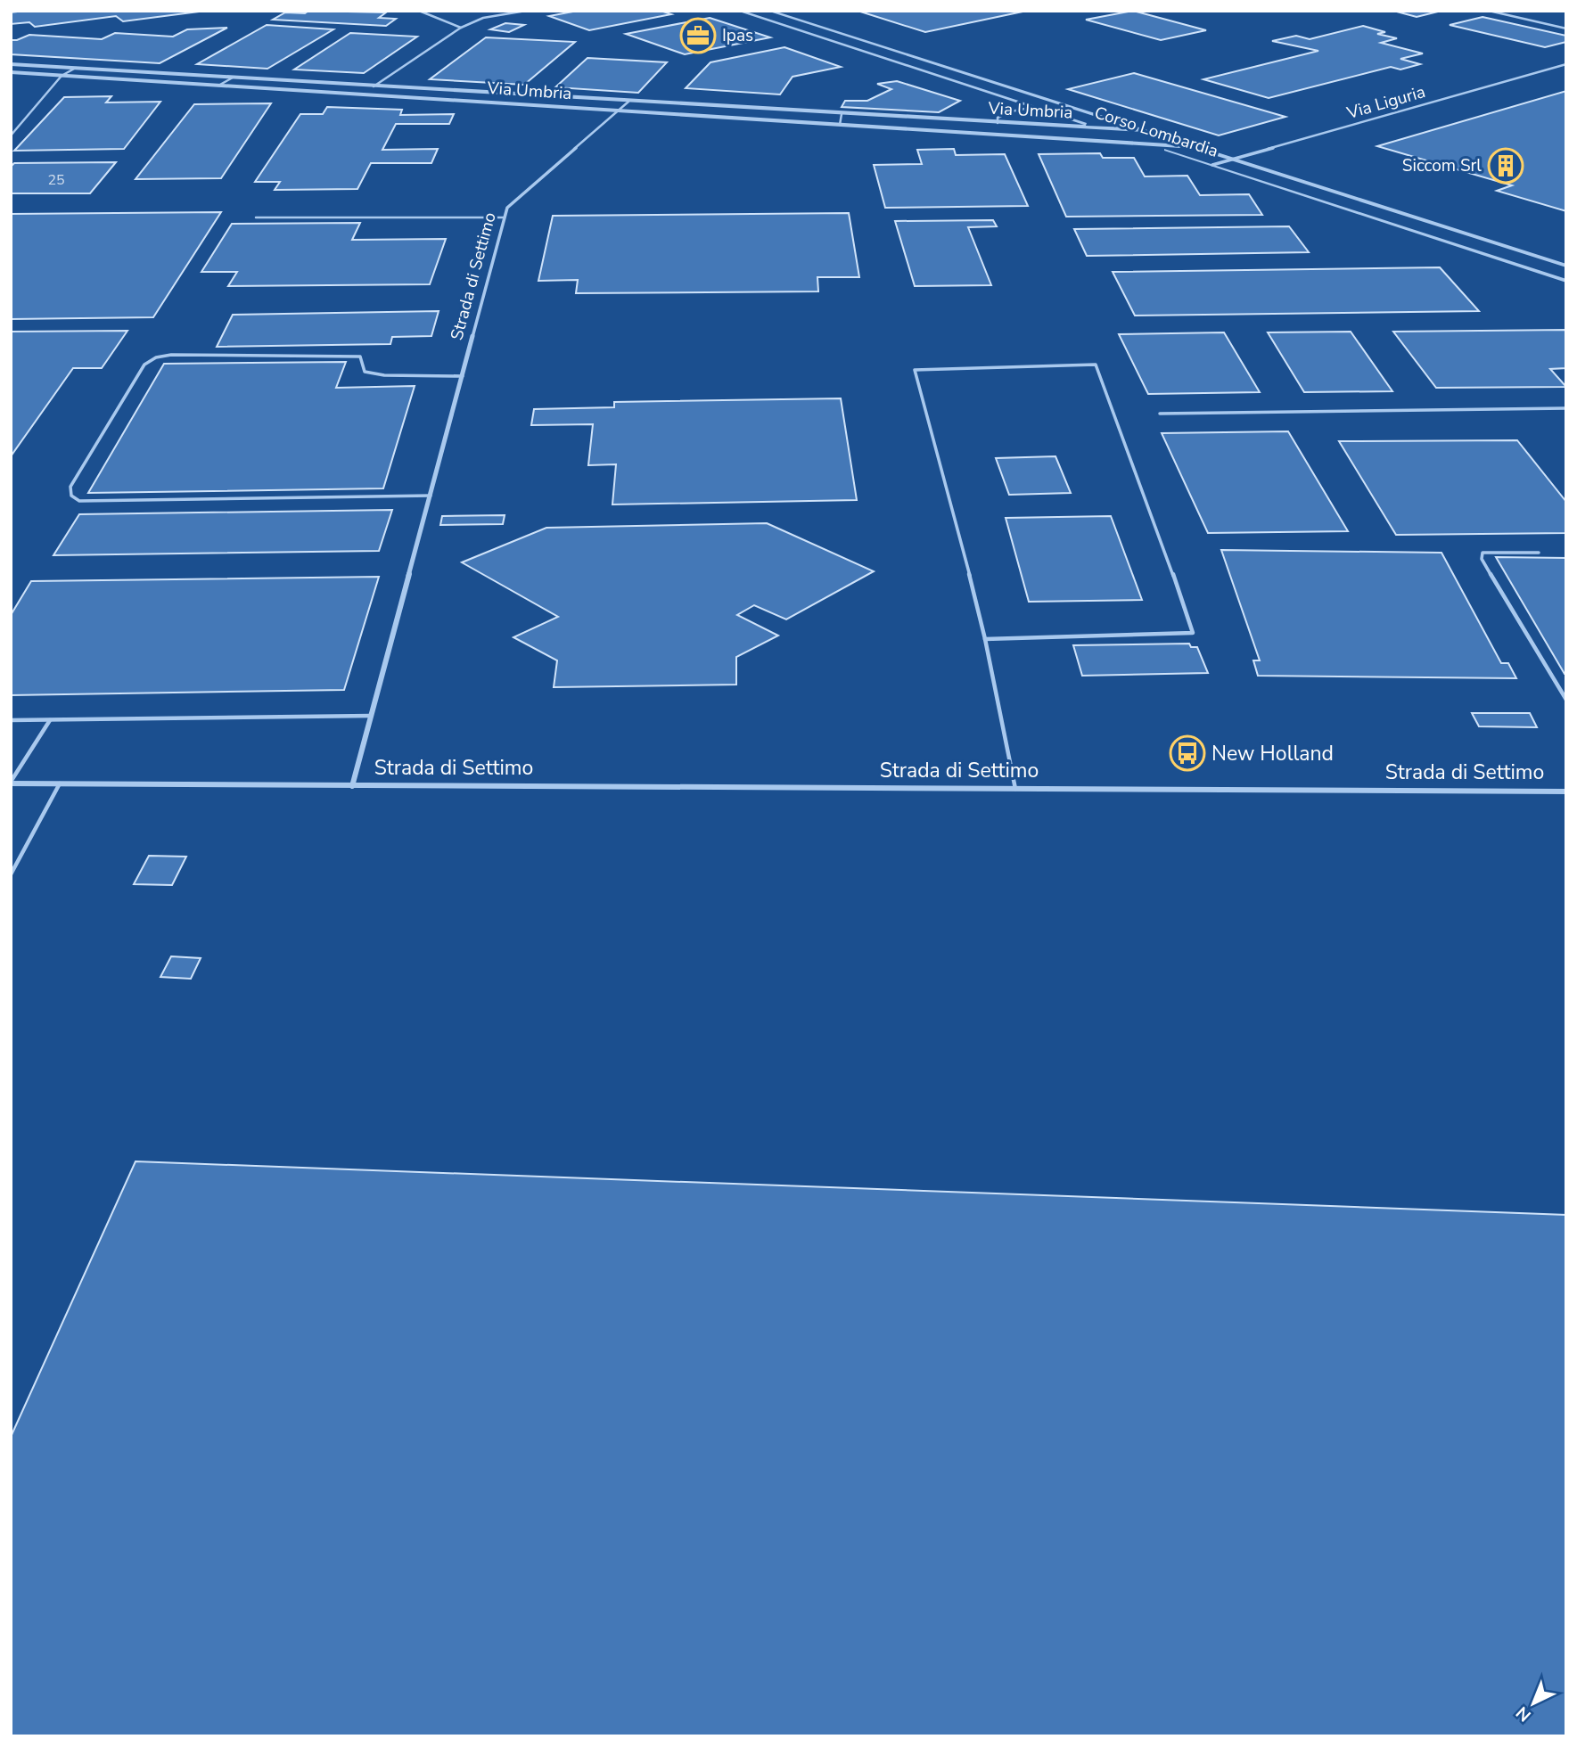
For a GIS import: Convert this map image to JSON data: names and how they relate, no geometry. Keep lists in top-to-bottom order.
{
  "streets": {
    "street": [
      "Via Umbria",
      "Via Liguria",
      "Corso Lombardia",
      "Strada di Settimo"
    ]
  },
  "crossings": [
    ["Via Umbria", "Corso Lombardia"],
    ["Via Umbria", "Strada di Settimo"],
    ["Via Liguria", "Corso Lombardia"]
  ],
  "places": {
    "office": ["Ipas"],
    "building": ["Siccom Srl"],
    "bus stop": ["New Holland"]
  },
  "house_numbers": ["25"],
  "north": "bottom left"
}
